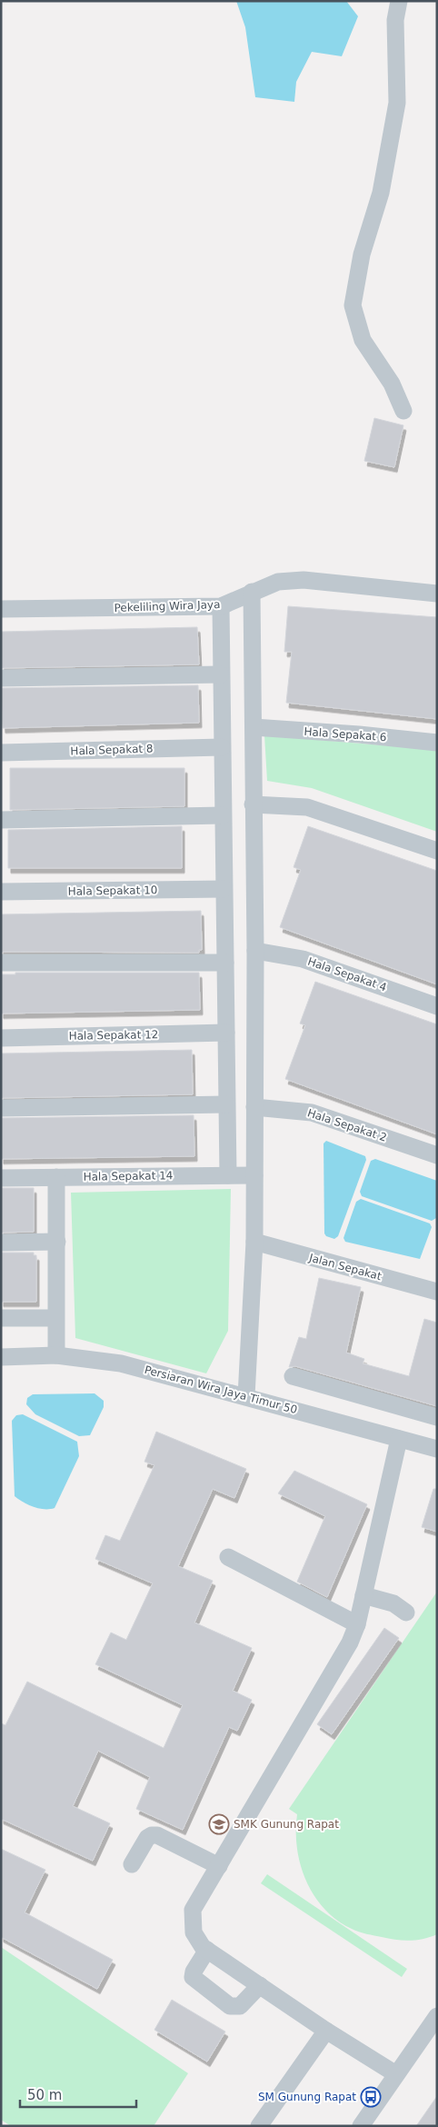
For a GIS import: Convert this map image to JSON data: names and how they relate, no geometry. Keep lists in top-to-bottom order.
{
  "streets": {
    "street": [
      "Pekeliling Wira Jaya",
      "Hala Sepakat 6",
      "Hala Sepakat 8",
      "Hala Sepakat 10",
      "Hala Sepakat 4",
      "Hala Sepakat 12",
      "Hala Sepakat 2",
      "Hala Sepakat 14",
      "Jalan Sepakat",
      "Persiaran Wira Jaya Timur 50"
    ]
  },
  "places": {
    "school or university": ["SMK Gunung Rapat"],
    "bus stop": ["SM Gunung Rapat"]
  },
  "scale_bar": "50 m"
}
